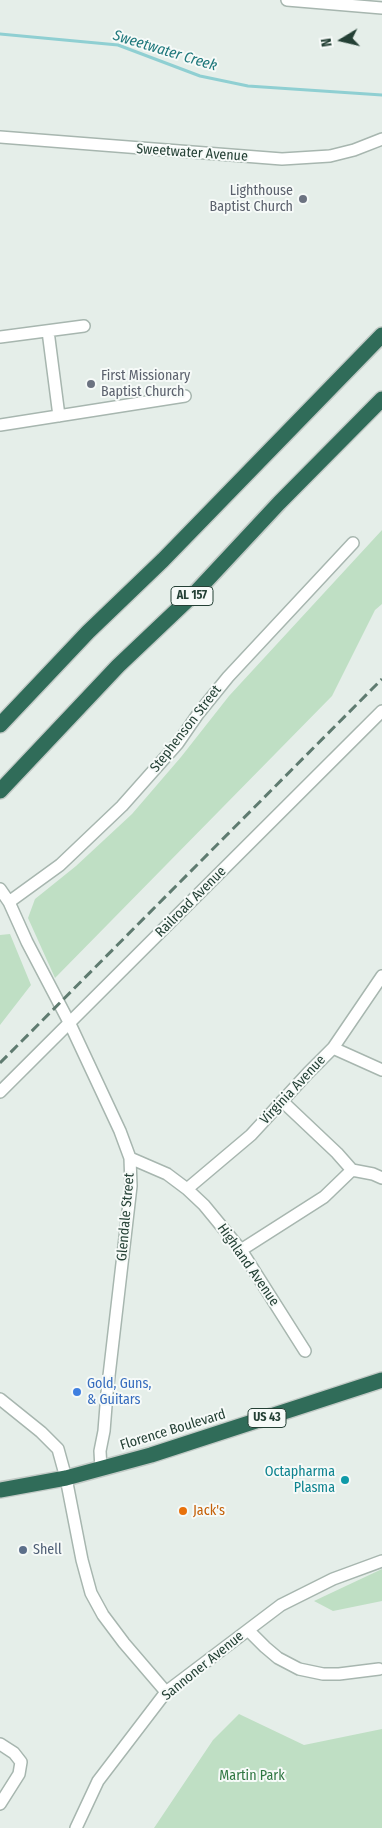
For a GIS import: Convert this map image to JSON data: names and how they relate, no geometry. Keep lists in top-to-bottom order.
{
  "streets": {
    "highway": ["AL 157", "US 43", "Florence Boulevard"],
    "street": [
      "Sweetwater Avenue",
      "Stephenson Street",
      "Railroad Avenue",
      "Virginia Avenue",
      "Glendale Street",
      "Highland Avenue",
      "Sannoner Avenue"
    ]
  },
  "crossings": [
    ["Stephenson Street", "Glendale Street"],
    ["Railroad Avenue", "Glendale Street"],
    ["Virginia Avenue", "Highland Avenue"],
    ["Glendale Street", "Highland Avenue"],
    ["Glendale Street", "Florence Boulevard"]
  ],
  "water": ["Sweetwater Creek"],
  "parks": ["Martin Park"],
  "places": [
    "Lighthouse Baptist Church",
    "First Missionary Baptist Church",
    "Gold, Guns, & Guitars",
    "Octapharma Plasma",
    "Jack's",
    "Shell"
  ],
  "north": "left"
}
